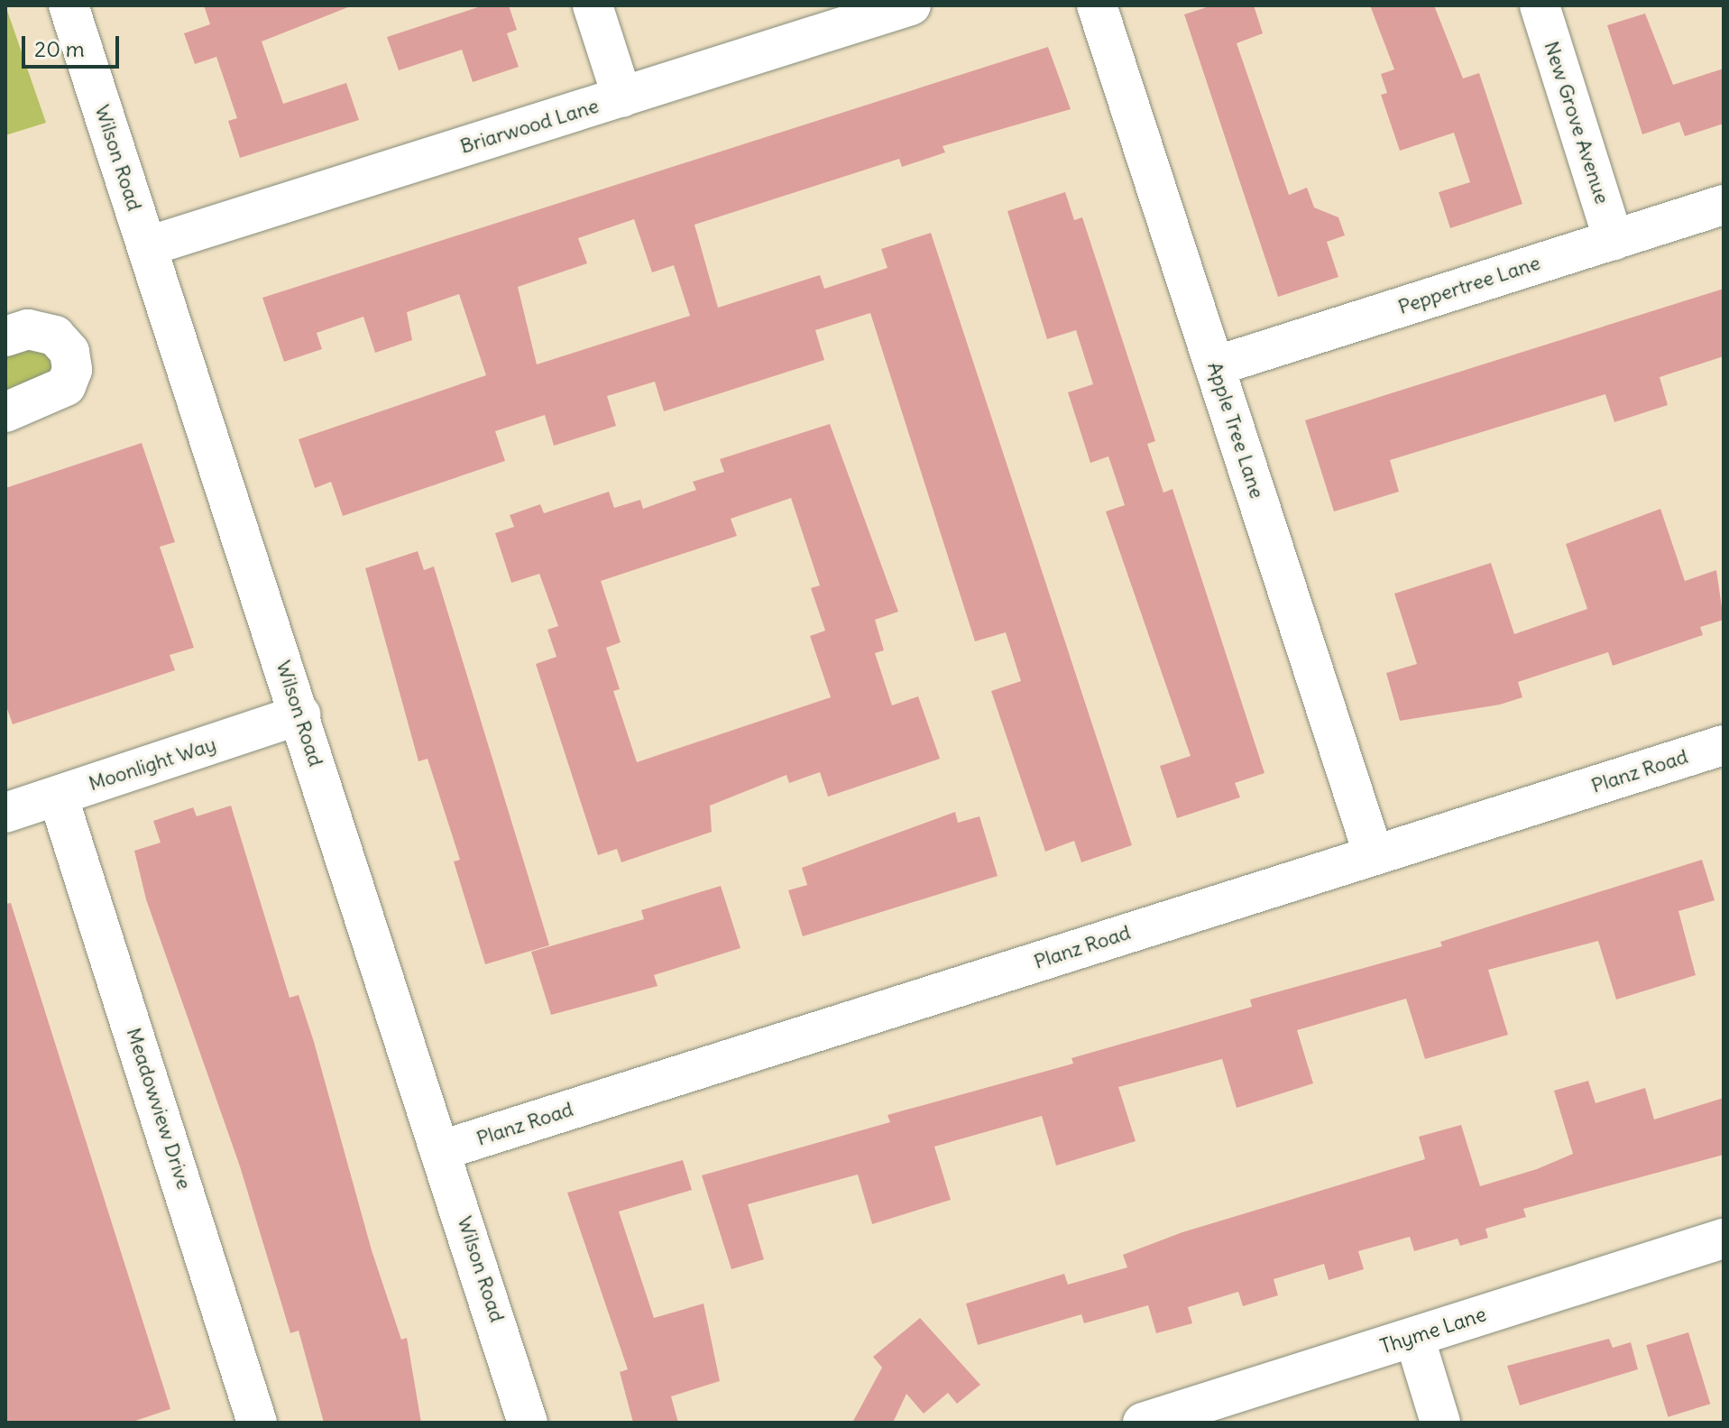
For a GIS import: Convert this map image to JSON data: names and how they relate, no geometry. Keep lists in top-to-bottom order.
{
  "streets": {
    "street": [
      "New Grove Avenue",
      "Briarwood Lane",
      "Wilson Road",
      "Peppertree Lane",
      "Apple Tree Lane",
      "Moonlight Way",
      "Planz Road",
      "Meadowview Drive",
      "Thyme Lane"
    ]
  },
  "crossings": [
    ["New Grove Avenue", "Peppertree Lane"],
    ["Briarwood Lane", "Wilson Road"],
    ["Wilson Road", "Moonlight Way"],
    ["Wilson Road", "Planz Road"],
    ["Peppertree Lane", "Apple Tree Lane"],
    ["Apple Tree Lane", "Planz Road"],
    ["Moonlight Way", "Meadowview Drive"]
  ],
  "scale_bar": "20 m"
}
